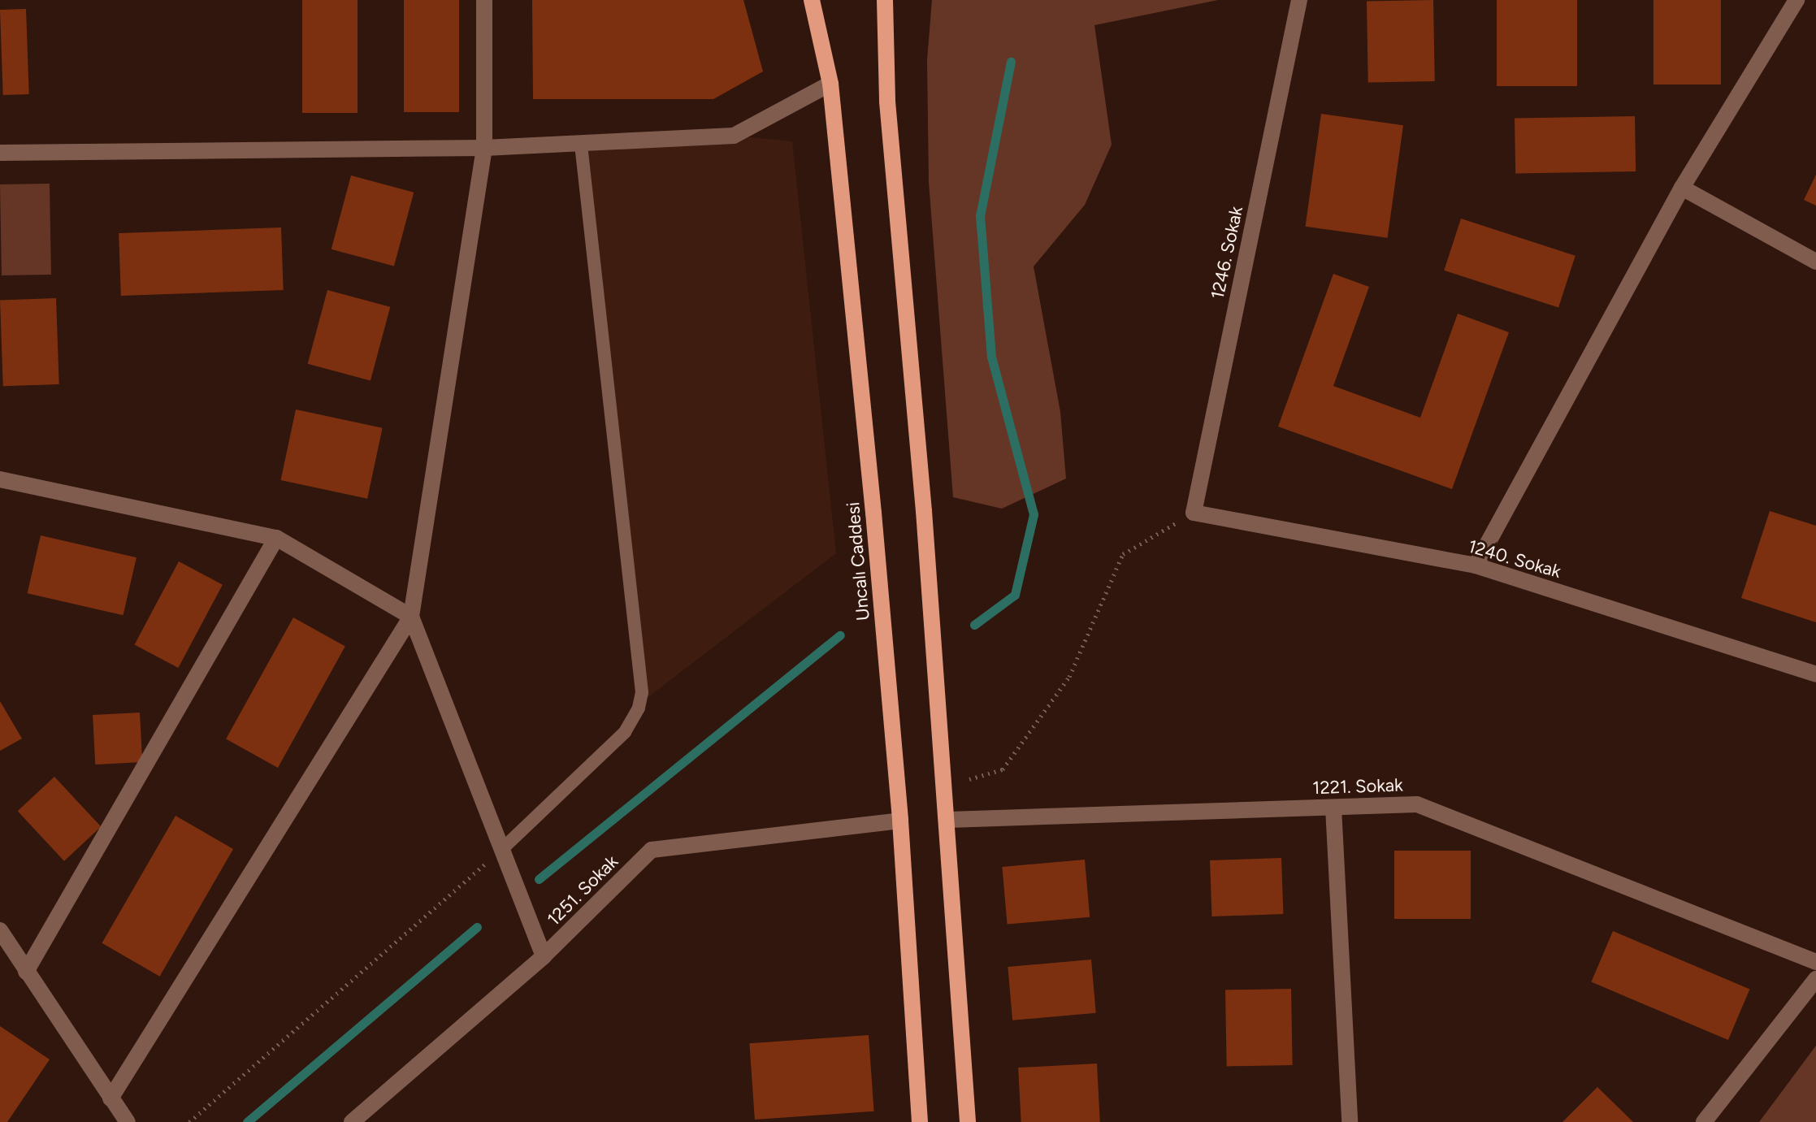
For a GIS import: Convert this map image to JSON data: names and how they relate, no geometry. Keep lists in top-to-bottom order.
{
  "streets": {
    "main road": ["Uncalı Caddesi"],
    "street": [
      "1246. Sokak",
      "1240. Sokak",
      "1221. Sokak",
      "1251. Sokak"
    ]
  },
  "crossings": [
    ["1246. Sokak", "1240. Sokak"],
    ["Uncalı Caddesi", "1251. Sokak"]
  ]
}
